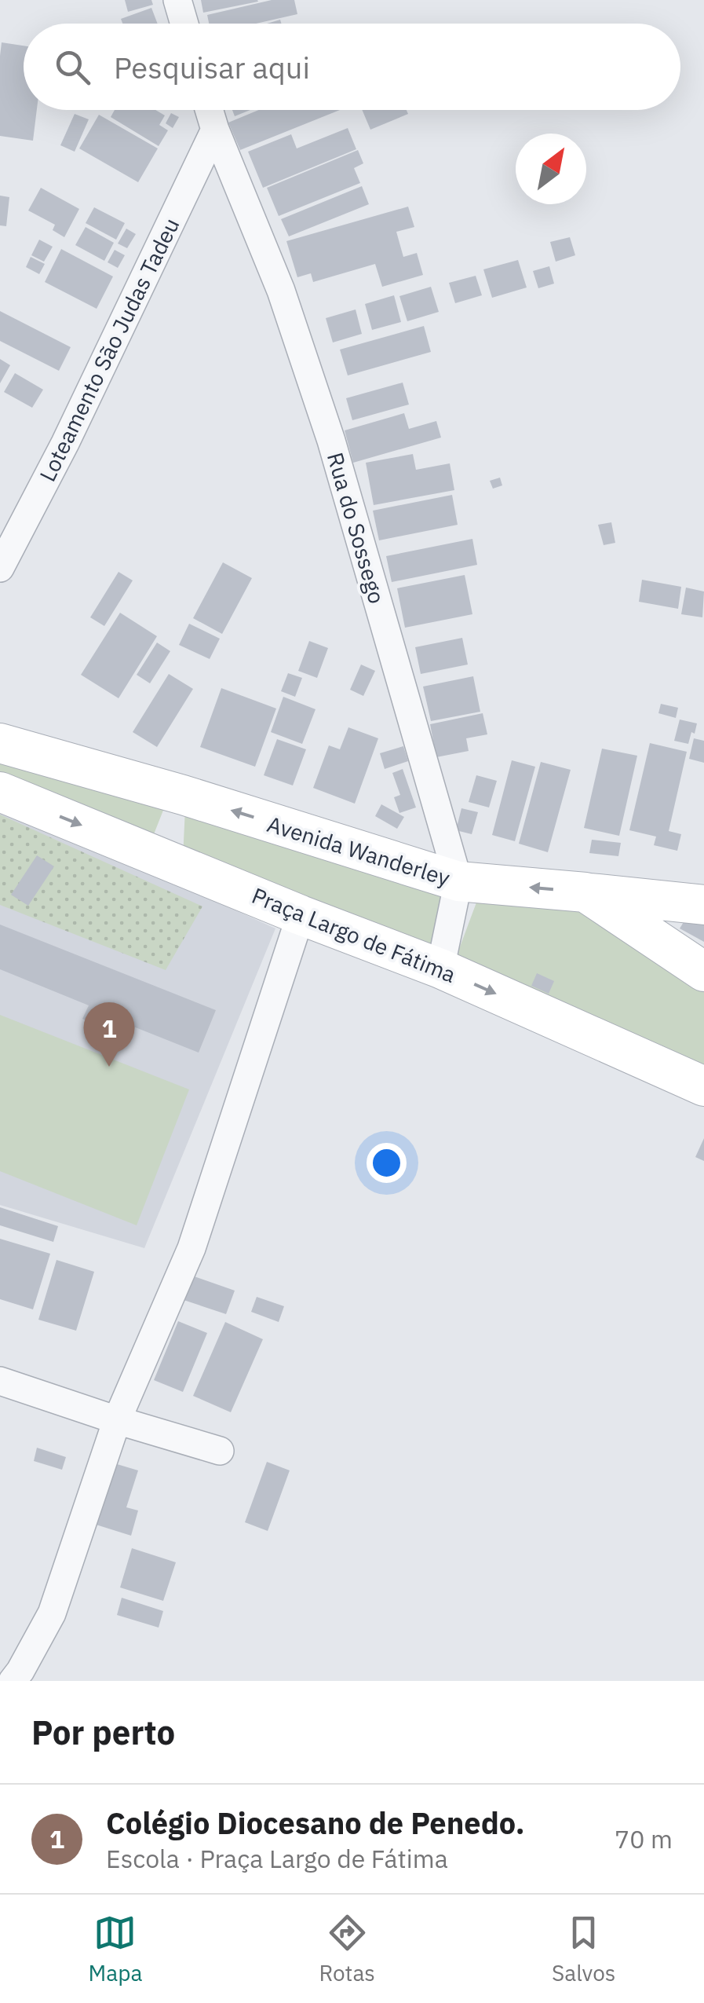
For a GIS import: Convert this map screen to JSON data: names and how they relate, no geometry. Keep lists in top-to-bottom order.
{
  "streets": {
    "main road": ["Avenida Wanderley", "Praça Largo de Fátima"],
    "street": ["Loteamento São Judas Tadeu", "Rua do Sossego"]
  },
  "crossings": [
    ["Loteamento São Judas Tadeu", "Rua do Sossego"],
    ["Rua do Sossego", "Avenida Wanderley"],
    ["Rua do Sossego", "Praça Largo de Fátima"]
  ],
  "one_way": ["Avenida Wanderley", "Praça Largo de Fátima"],
  "north": "top right",
  "page": {
    "search": "Pesquisar aqui",
    "pins": "1",
    "heading": "Por perto",
    "list": [
      {
        "mark": "1",
        "name": "Colégio Diocesano de Penedo.",
        "note": "Escola · Praça Largo de Fátima",
        "value": "70 m"
      }
    ],
    "nav": ["Mapa", "Rotas", "Salvos"]
  }
}
